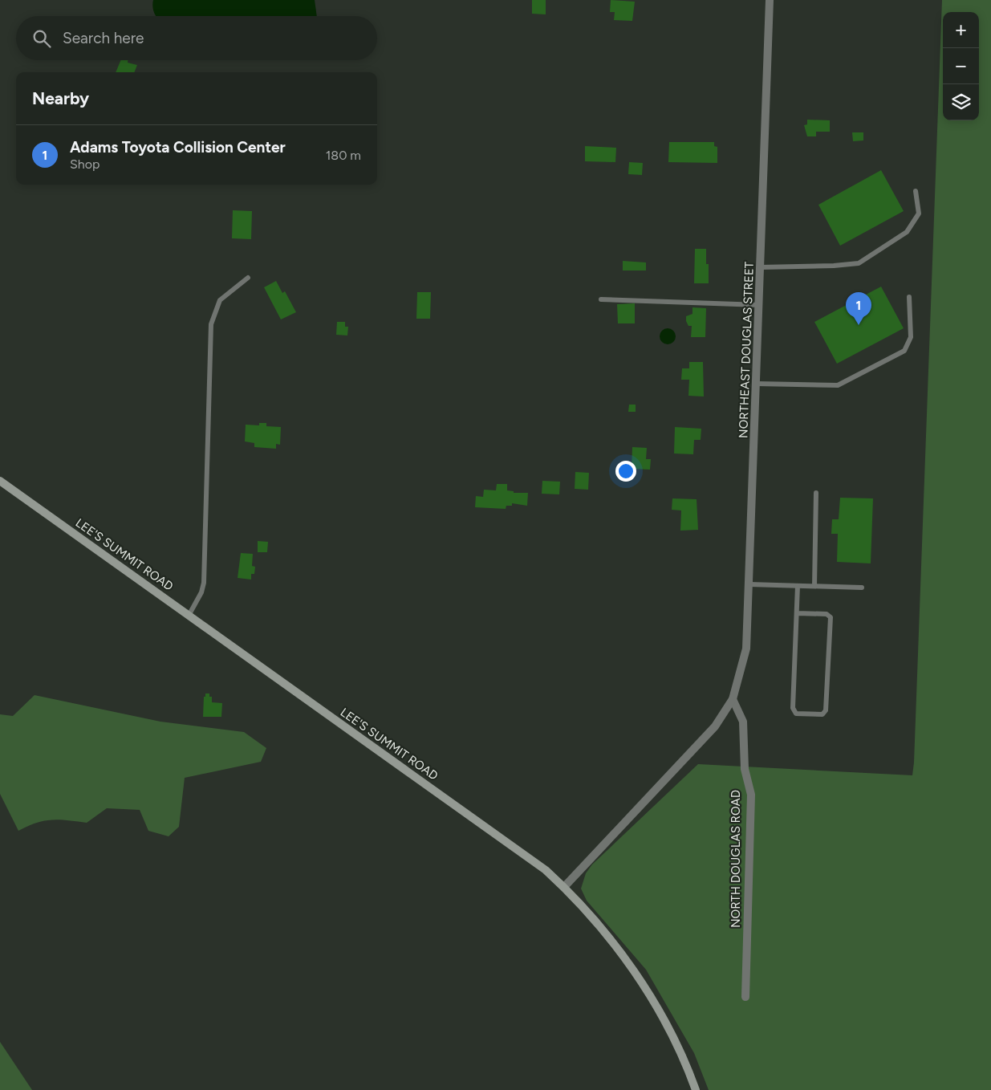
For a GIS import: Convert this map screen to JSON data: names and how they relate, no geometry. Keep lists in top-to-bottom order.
{
  "streets": {
    "main road": ["LEE'S SUMMIT ROAD"],
    "street": ["NORTHEAST DOUGLAS STREET", "NORTH DOUGLAS ROAD"]
  },
  "crossings": [
    ["NORTHEAST DOUGLAS STREET", "LEE'S SUMMIT ROAD"],
    ["NORTHEAST DOUGLAS STREET", "NORTH DOUGLAS ROAD"]
  ],
  "page": {
    "map_buttons": ["+", "−"],
    "search": "Search here",
    "heading": "Nearby",
    "list": [
      {
        "mark": "1",
        "name": "Adams Toyota Collision Center",
        "note": "Shop",
        "value": "180 m"
      }
    ],
    "pins": "1"
  }
}
